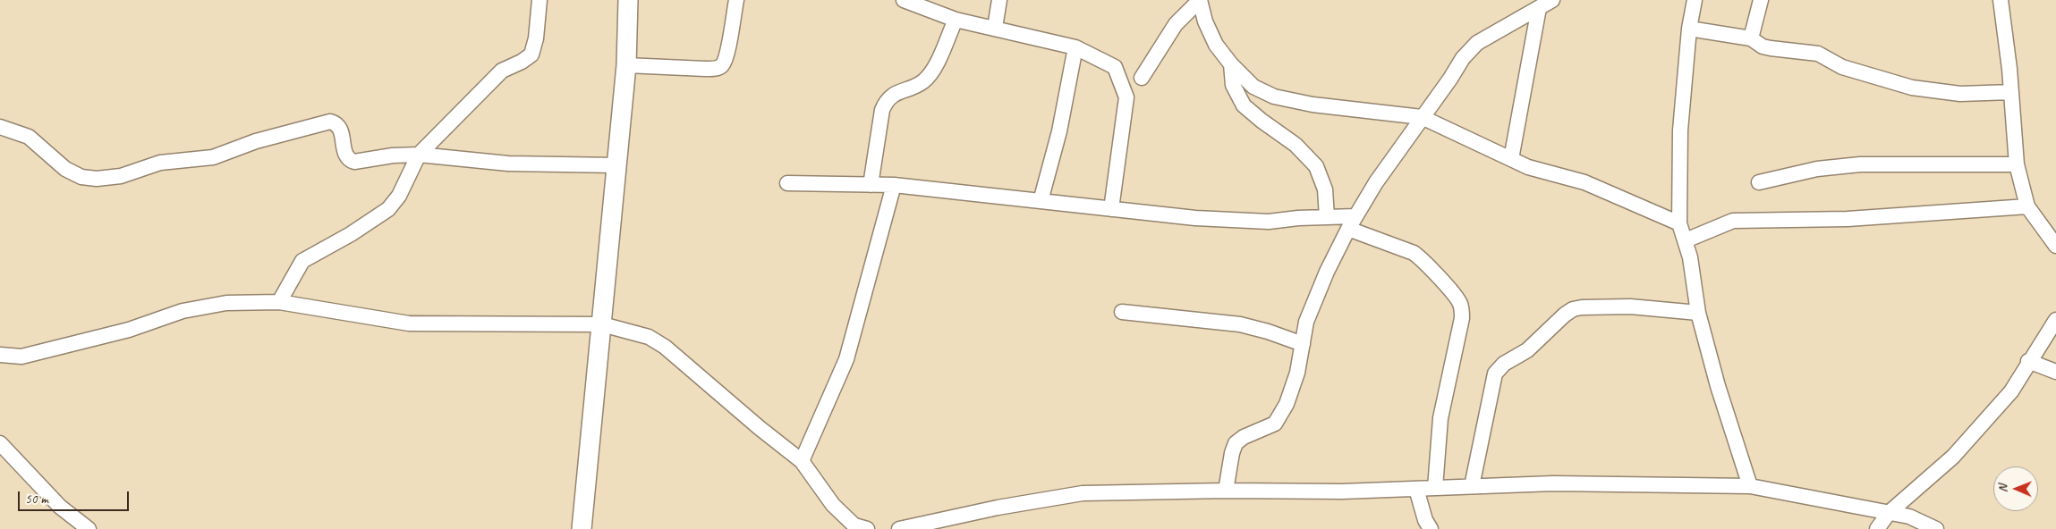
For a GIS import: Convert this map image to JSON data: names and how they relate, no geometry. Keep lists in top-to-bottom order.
{
  "scale_bar": "50 m",
  "north": "left"
}
